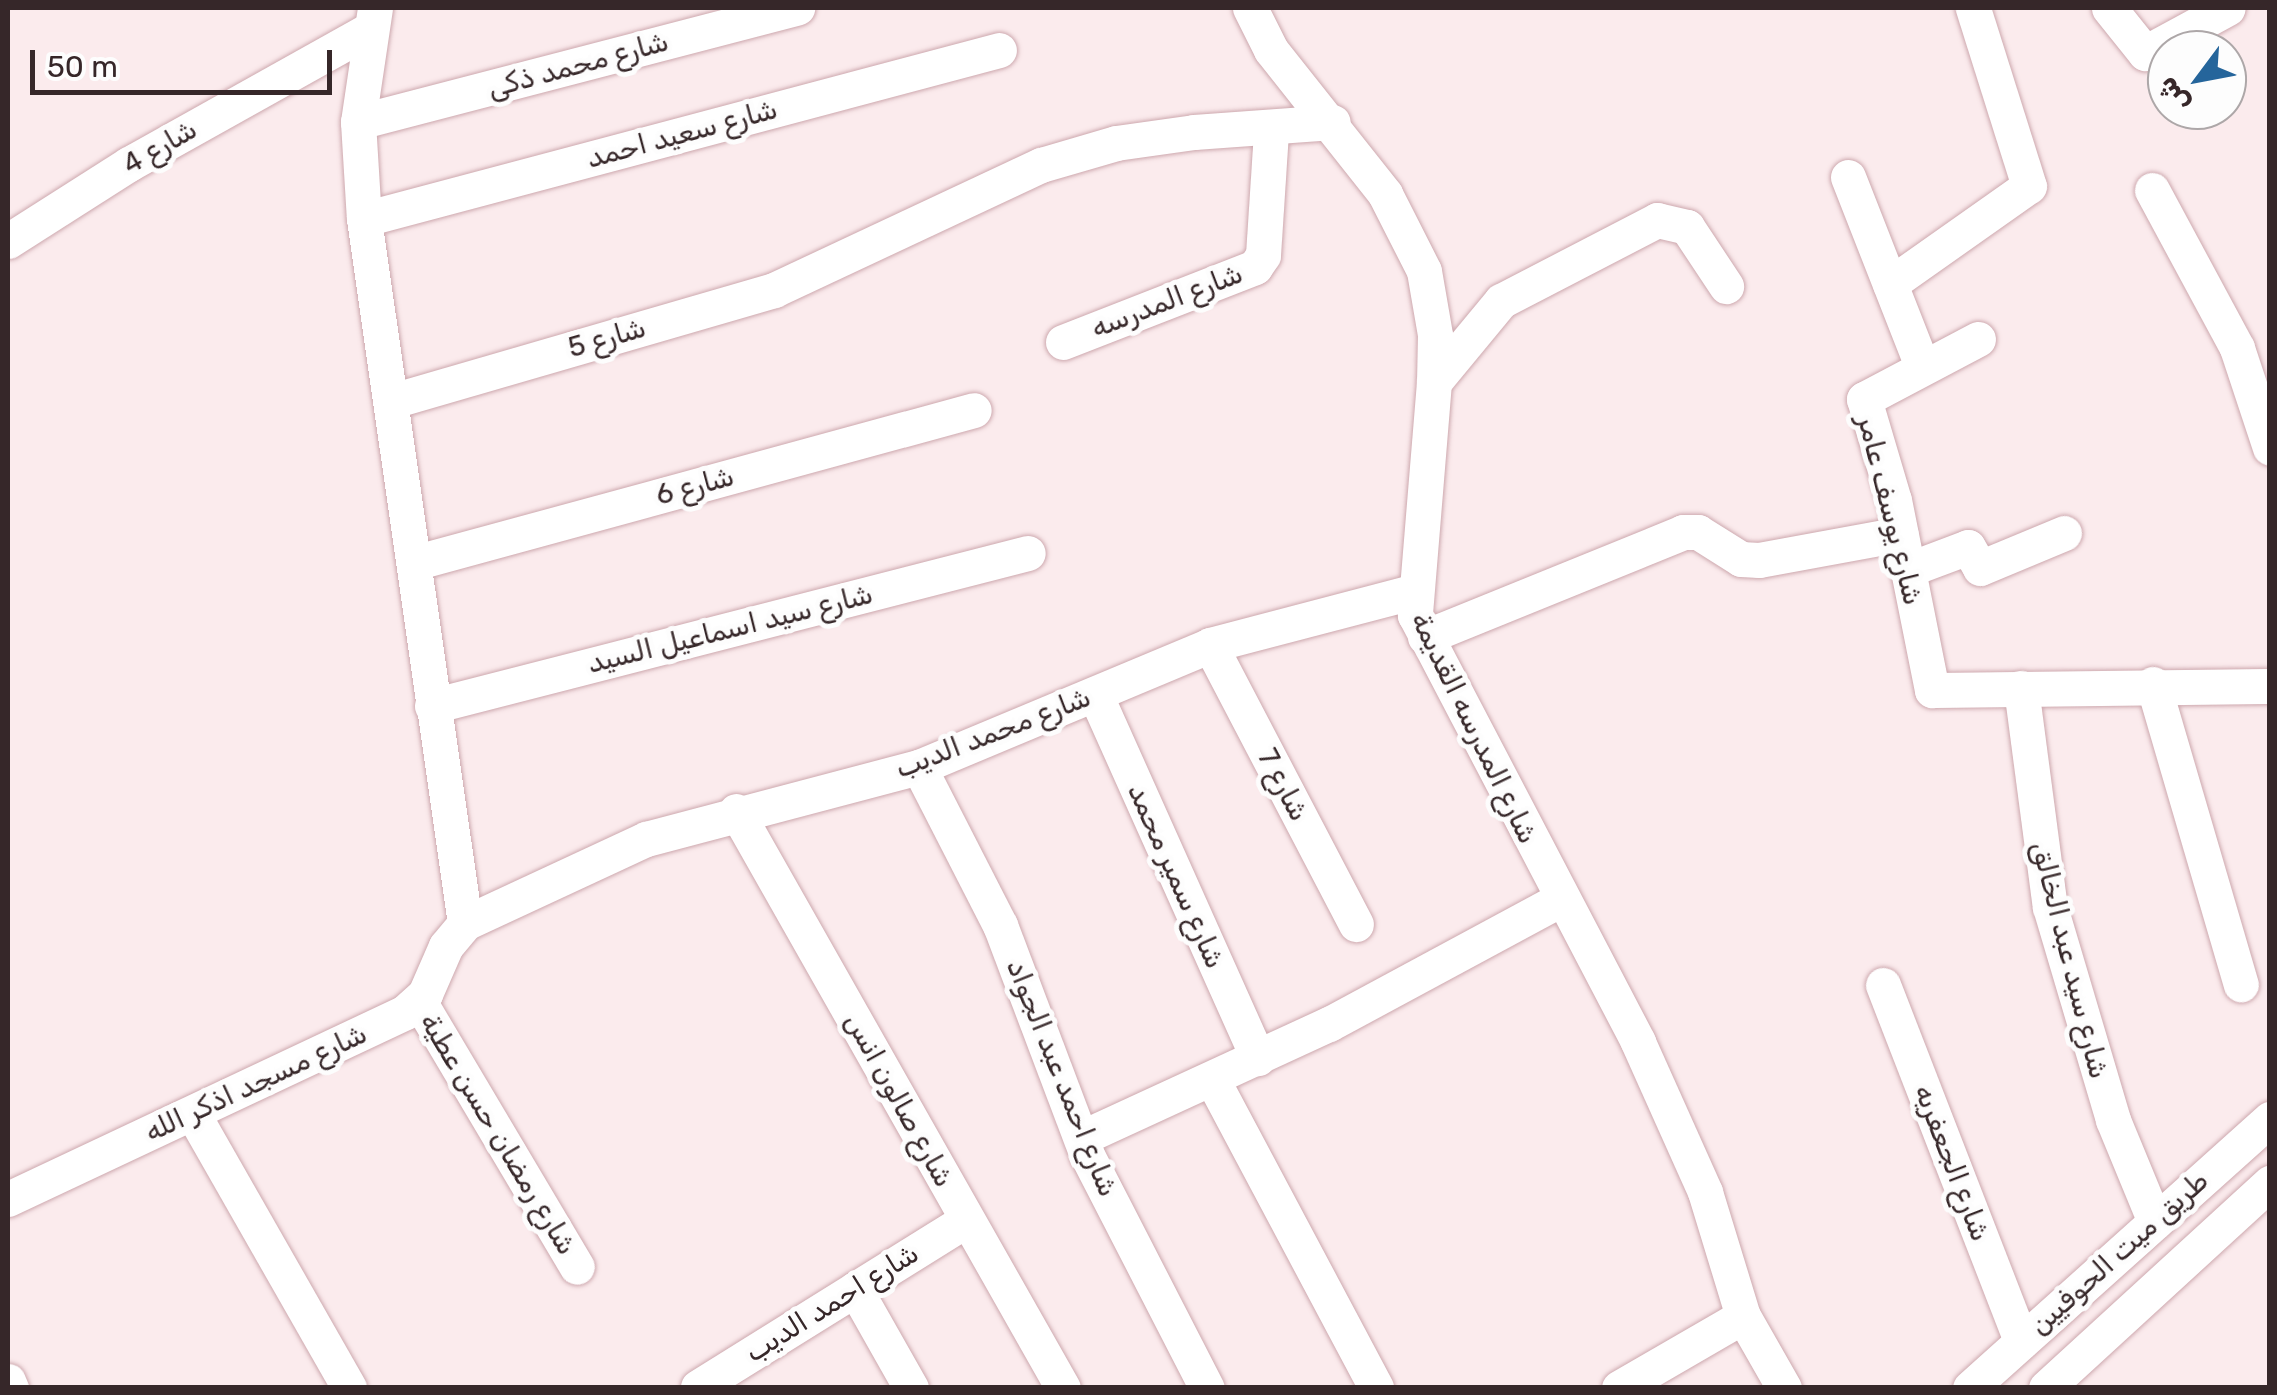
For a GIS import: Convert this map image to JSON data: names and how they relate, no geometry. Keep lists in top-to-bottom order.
{
  "streets": {
    "street": [
      "شارع محمد ذكى",
      "شارع سعيد احمد",
      "شارع 4",
      "شارع المدرسه",
      "شارع 5",
      "شارع 6",
      "شارع يوسف عامر",
      "شارع سيد اسماعيل السيد",
      "شارع المدرسه القديمة",
      "شارع محمد الديب",
      "شارع 7",
      "شارع سمير محمد",
      "شارع سيد عبد الخالق",
      "شارع احمد عبد الجواد",
      "شارع مسجد اذكر الله",
      "شارع صالون انس",
      "شارع رمضان حسن عطية",
      "شارع الجعفريه",
      "طريق ميت الحوفيين",
      "شارع احمد الديب"
    ]
  },
  "crossings": [
    ["شارع المدرسه", "شارع 5"],
    ["شارع 5", "شارع المدرسه القديمة"],
    ["شارع يوسف عامر", "شارع سيد عبد الخالق"],
    ["شارع المدرسه القديمة", "شارع محمد الديب"],
    ["شارع محمد الديب", "شارع 7"],
    ["شارع محمد الديب", "شارع سمير محمد"],
    ["شارع محمد الديب", "شارع احمد عبد الجواد"],
    ["شارع محمد الديب", "شارع صالون انس"],
    ["شارع سيد عبد الخالق", "طريق ميت الحوفيين"],
    ["شارع مسجد اذكر الله", "شارع رمضان حسن عطية"],
    ["شارع صالون انس", "شارع احمد الديب"],
    ["شارع الجعفريه", "طريق ميت الحوفيين"]
  ],
  "scale_bar": "50 m",
  "north": "bottom left"
}
